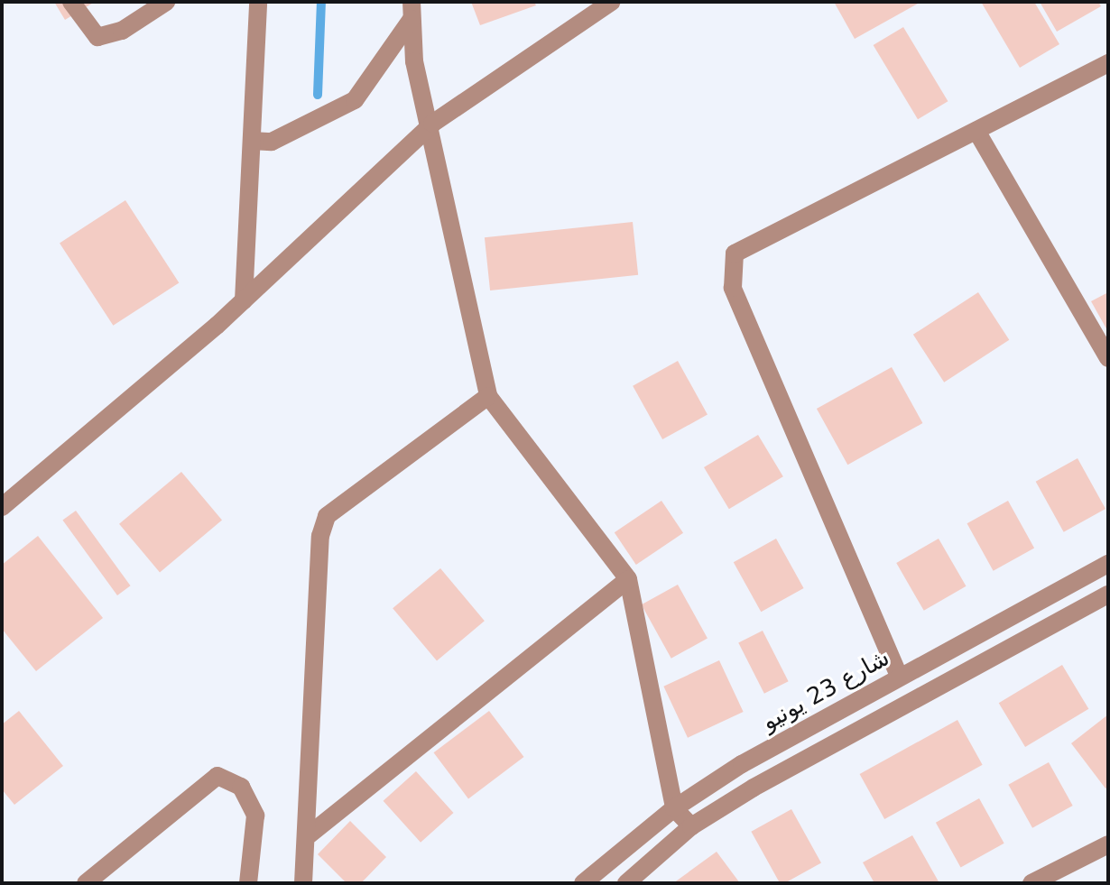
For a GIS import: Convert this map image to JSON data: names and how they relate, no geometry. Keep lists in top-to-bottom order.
{
  "streets": {
    "street": ["شارع 23 يونيو"]
  }
}
